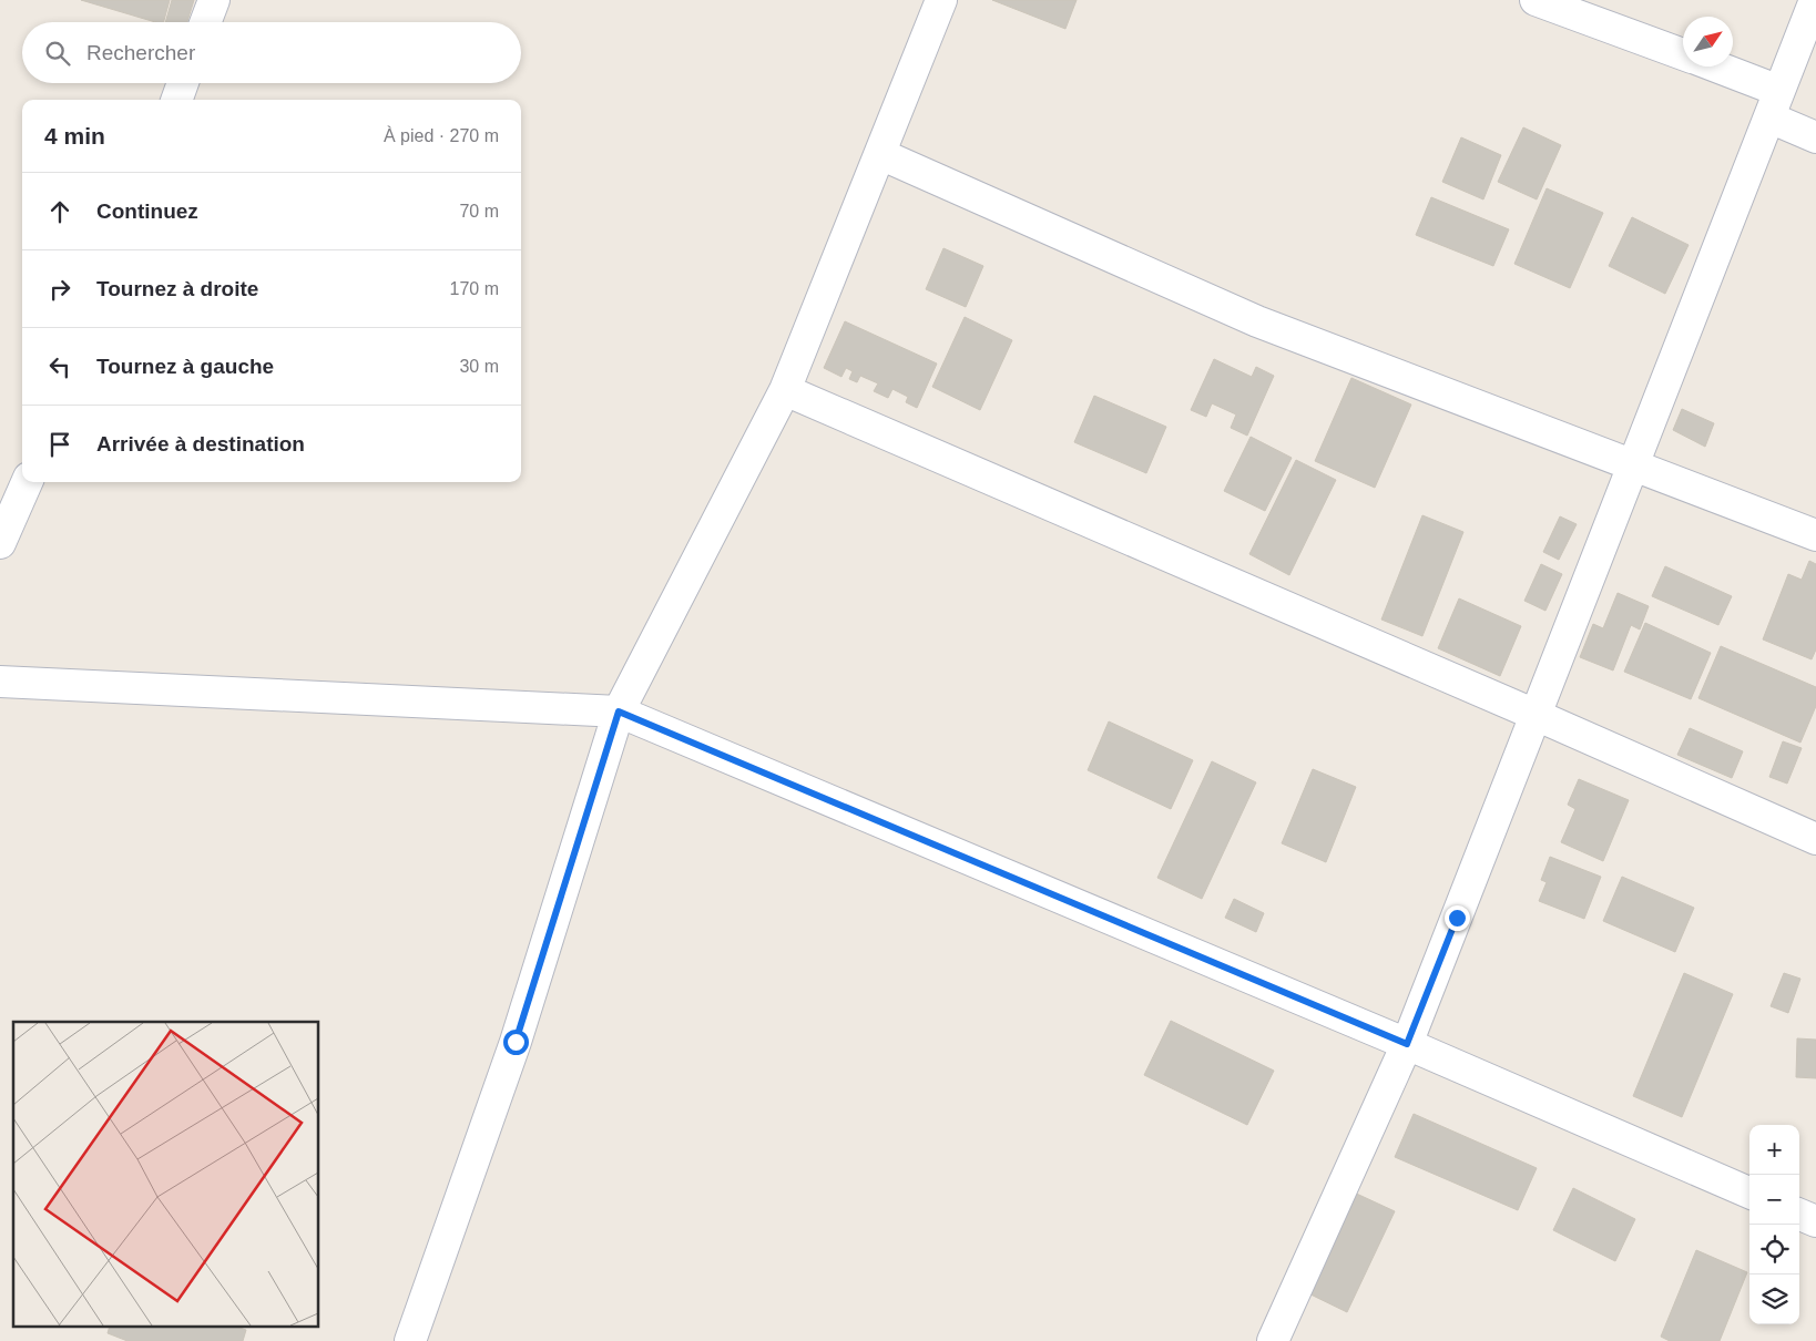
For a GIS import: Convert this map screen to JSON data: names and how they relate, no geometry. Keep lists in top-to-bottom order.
{
  "north": "top right",
  "page": {
    "search": "Rechercher",
    "heading": ["4 min", "À pied · 270 m"],
    "list": [
      ["Continuez", "70 m"],
      ["Tournez à droite", "170 m"],
      ["Tournez à gauche", "30 m"],
      "Arrivée à destination"
    ],
    "map_buttons": ["+", "−"]
  }
}
